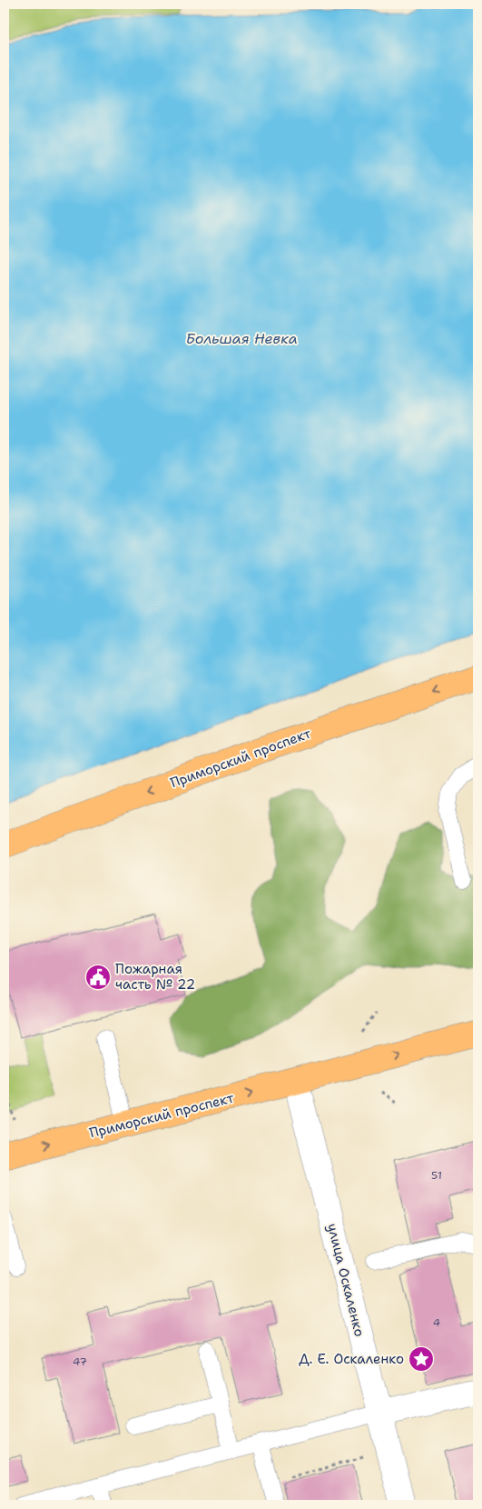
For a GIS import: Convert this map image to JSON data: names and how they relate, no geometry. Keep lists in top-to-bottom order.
{
  "streets": {
    "main road": ["Приморский проспект"],
    "street": ["улица Оскаленко"]
  },
  "crossings": [
    ["Приморский проспект", "улица Оскаленко"]
  ],
  "water": ["Большая Невка"],
  "places": {
    "public building": ["Пожарная часть № 22"],
    "place": ["Д. Е. Оскаленко"]
  },
  "house_numbers": ["51", "4", "47"]
}
